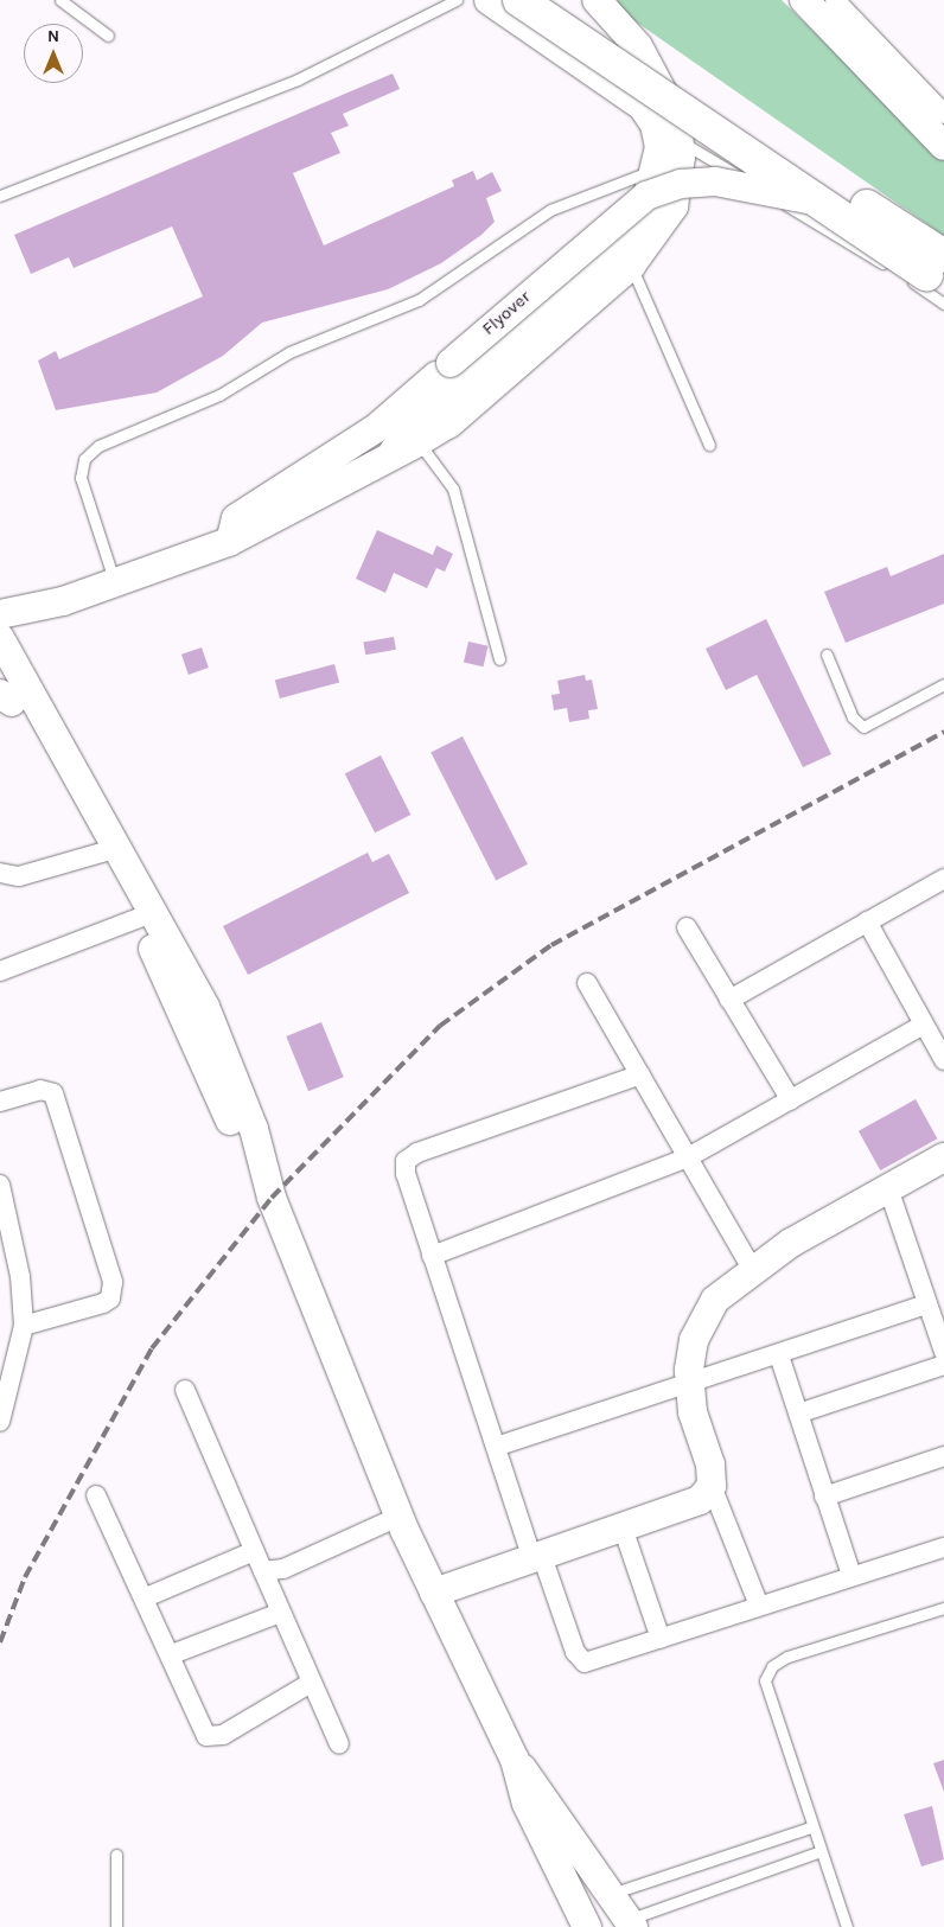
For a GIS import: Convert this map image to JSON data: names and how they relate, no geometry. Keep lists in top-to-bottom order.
{
  "streets": {
    "highway": ["Flyover"]
  },
  "north": "top"
}
